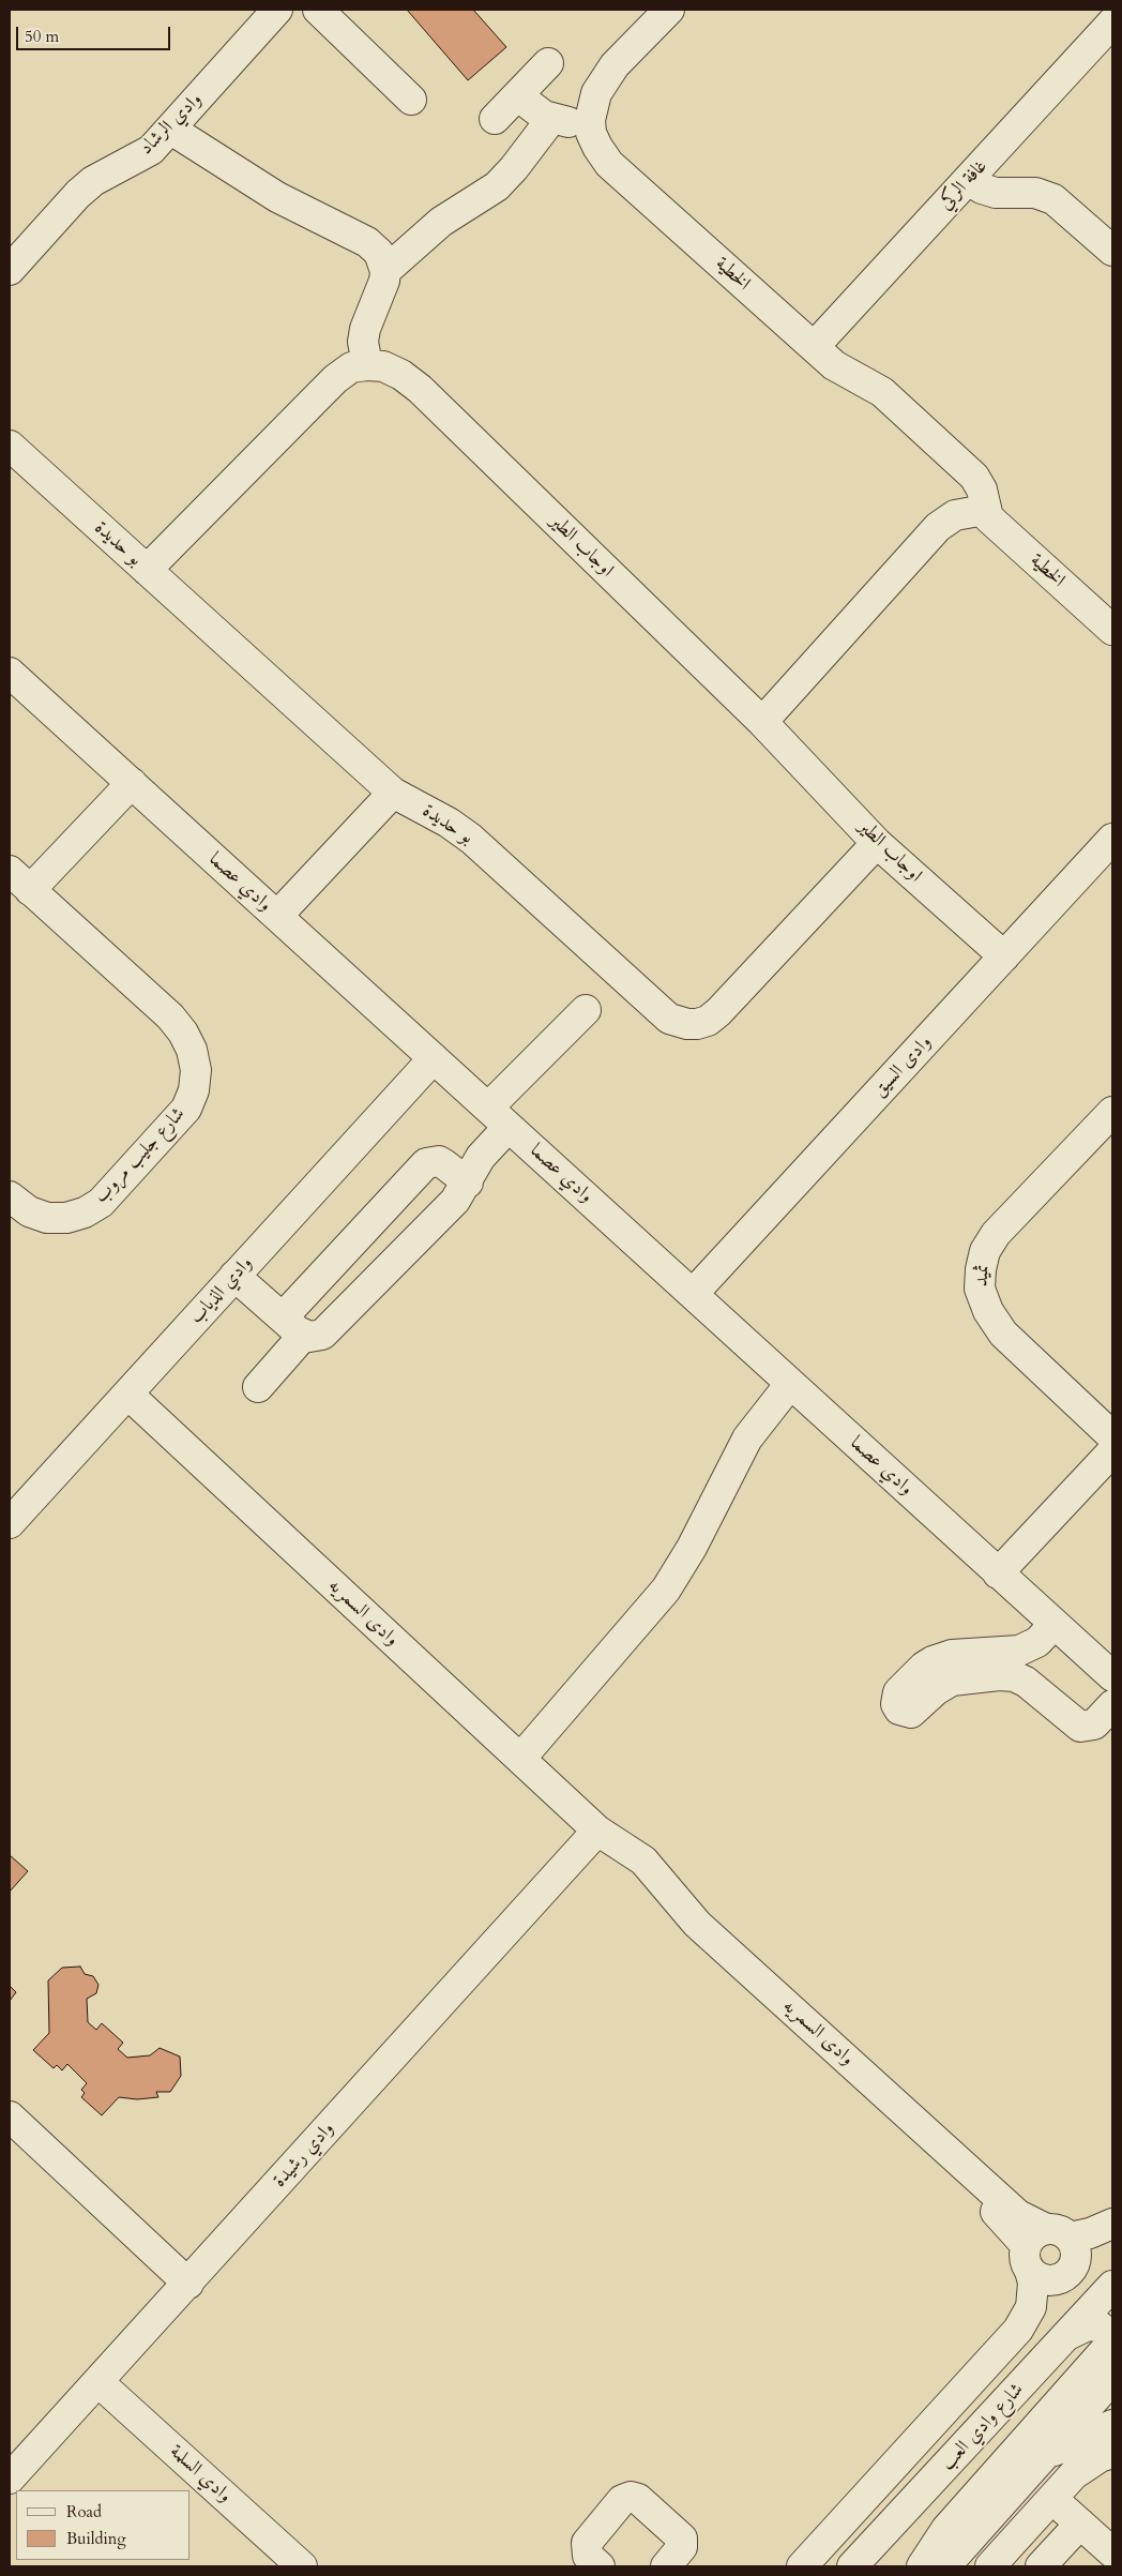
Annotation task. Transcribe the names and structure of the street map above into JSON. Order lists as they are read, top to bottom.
{
  "streets": {
    "street": [
      "وادي الرشاد",
      "غافة الركي",
      "الخطية",
      "بو حديدة",
      "اوجاب الطير",
      "وادي عصما",
      "وادى السيق",
      "شارع جليب مروب",
      "ثميد",
      "وادي الذياب",
      "وادى السمريه",
      "وادي رشيدة",
      "شارع وادي العب",
      "وادي السلمة"
    ]
  },
  "crossings": [
    ["غافة الركي", "الخطية"],
    ["بو حديدة", "اوجاب الطير"],
    ["اوجاب الطير", "وادى السيق"],
    ["وادي عصما", "وادى السيق"],
    ["وادي عصما", "شارع جليب مروب"],
    ["وادي عصما", "وادي الذياب"],
    ["وادي الذياب", "وادى السمريه"],
    ["وادى السمريه", "وادي رشيدة"],
    ["وادي رشيدة", "وادي السلمة"]
  ],
  "legend": ["Road", "Building"],
  "scale_bar": "50 m"
}
